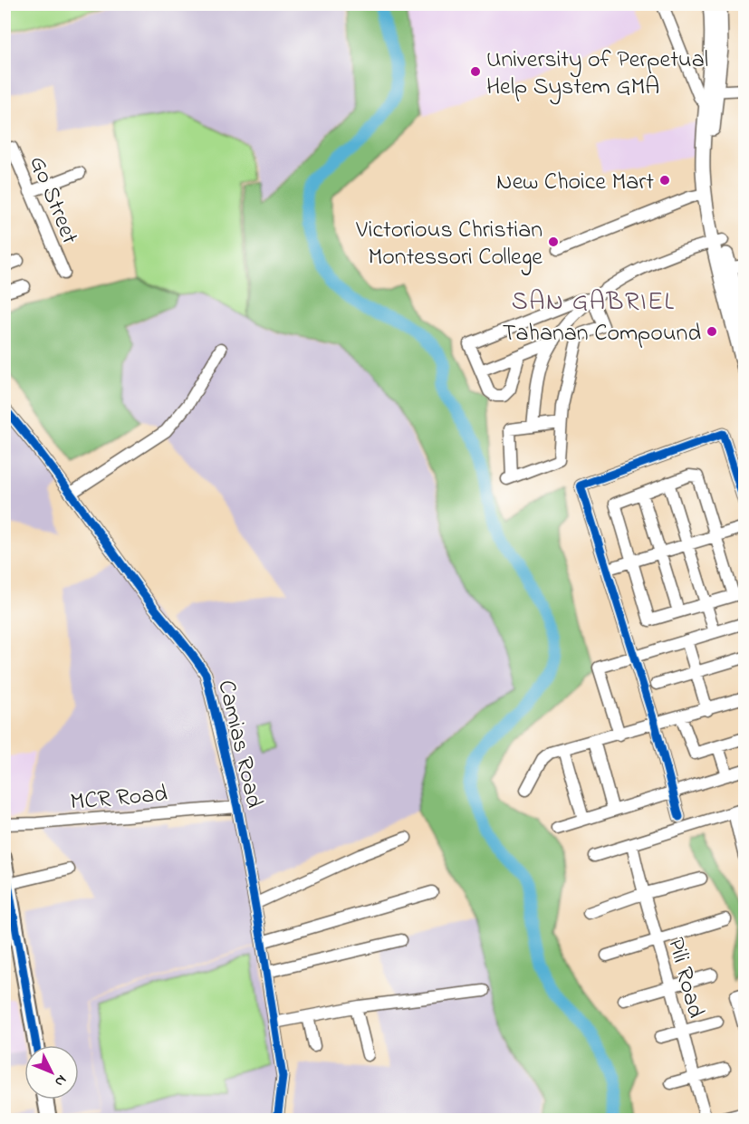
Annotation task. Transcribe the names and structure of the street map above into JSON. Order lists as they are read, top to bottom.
{
  "streets": {
    "street": [
      "Go Street",
      "Camias Road",
      "MCR Road",
      "Pili Road"
    ]
  },
  "crossings": [
    ["Camias Road", "MCR Road"]
  ],
  "districts": ["SAN GABRIEL"],
  "places": [
    "University of Perpetual Help System GMA",
    "New Choice Mart",
    "Victorious Christian Montessori College",
    "Tahanan Compound"
  ],
  "north": "bottom right"
}
